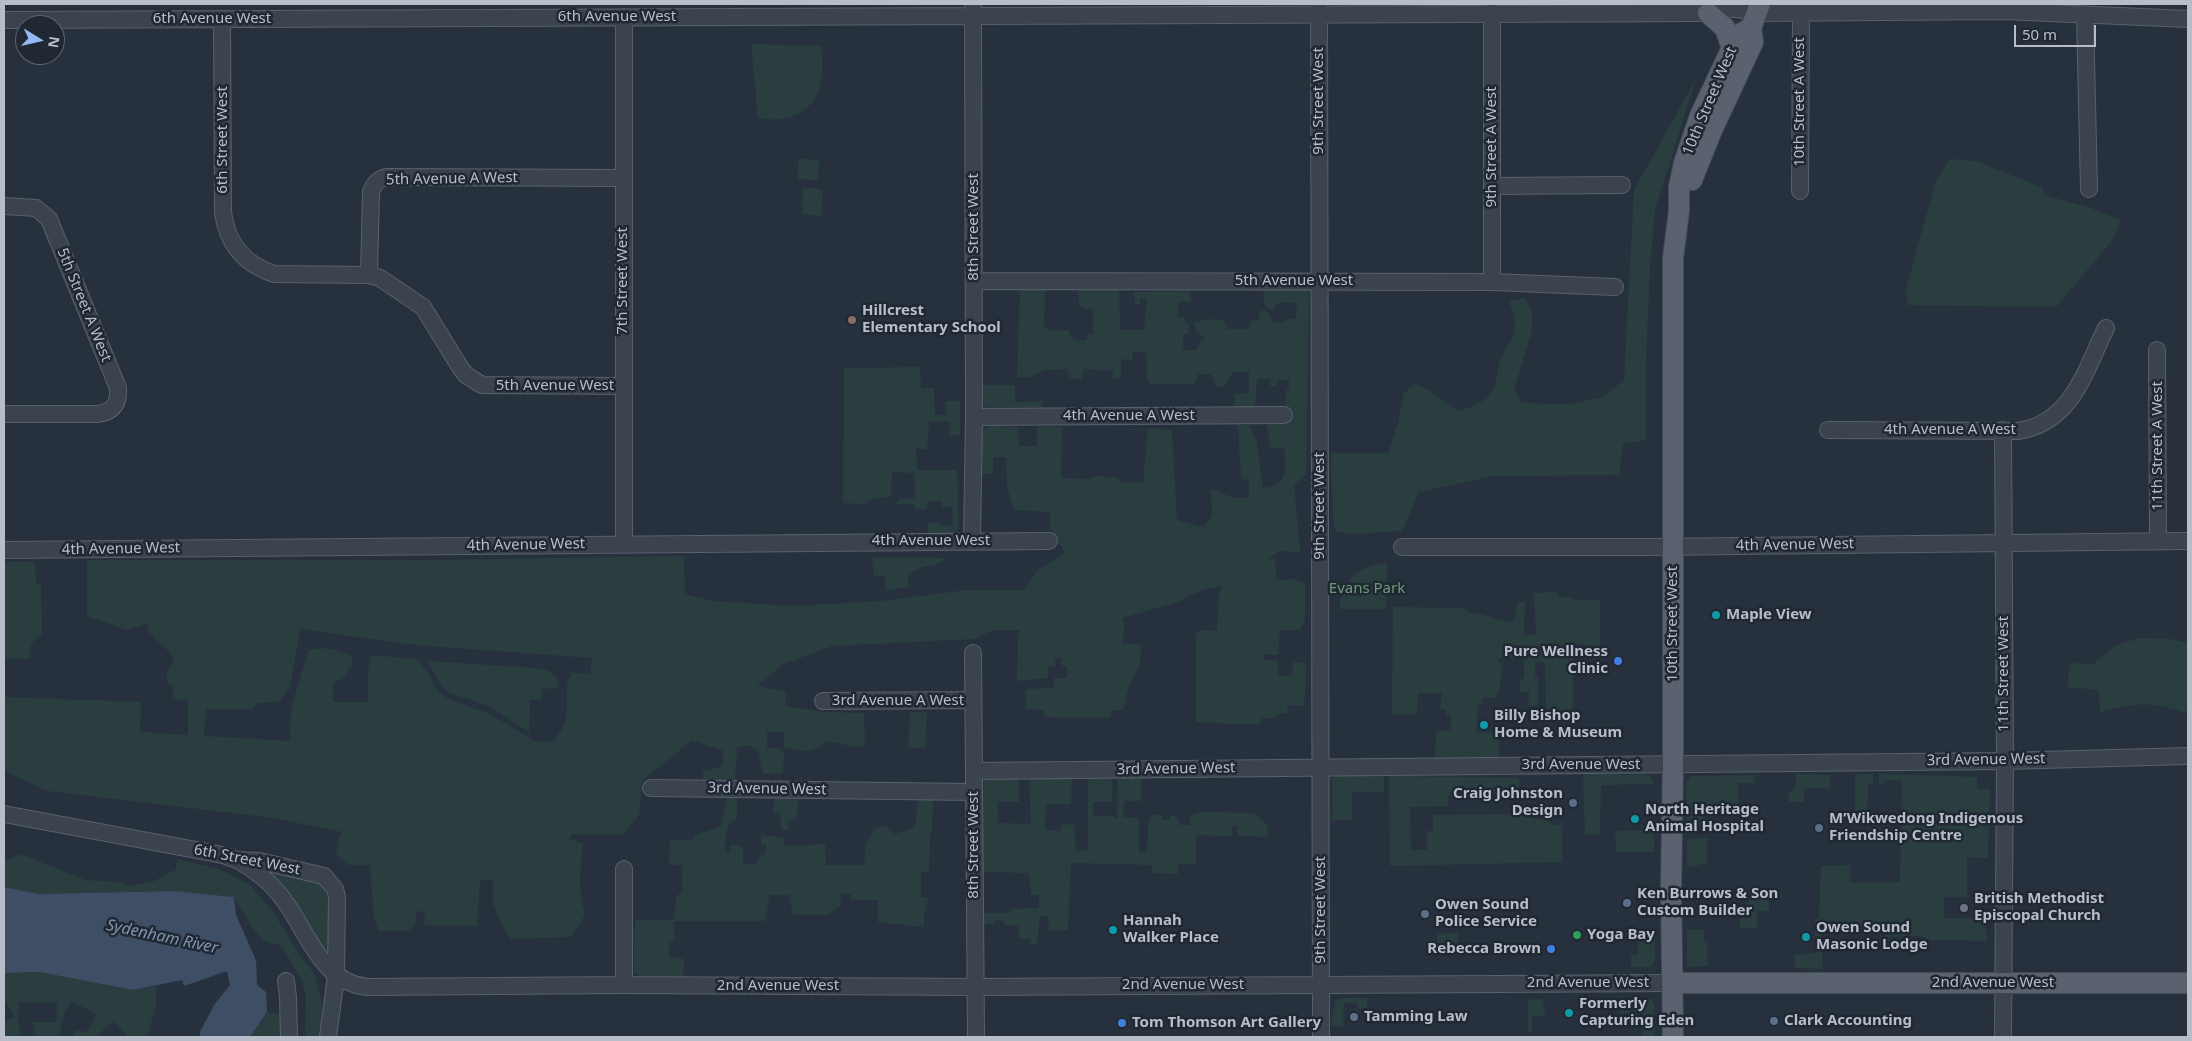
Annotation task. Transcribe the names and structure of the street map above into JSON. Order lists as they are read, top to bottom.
{
  "streets": {
    "main road": ["10th Street West", "2nd Avenue West"],
    "street": [
      "6th Avenue West",
      "9th Street West",
      "10th Street A West",
      "6th Street West",
      "9th Street A West",
      "5th Avenue A West",
      "8th Street West",
      "7th Street West",
      "5th Avenue West",
      "5th Street A West",
      "4th Avenue A West",
      "11th Street A West",
      "4th Avenue West",
      "11th Street West",
      "3rd Avenue A West",
      "3rd Avenue West"
    ]
  },
  "crossings": [
    ["6th Avenue West", "9th Street West"],
    ["6th Avenue West", "10th Street West"],
    ["6th Avenue West", "10th Street A West"],
    ["6th Avenue West", "6th Street West"],
    ["6th Avenue West", "9th Street A West"],
    ["6th Avenue West", "8th Street West"],
    ["6th Avenue West", "7th Street West"],
    ["9th Street West", "5th Avenue West"],
    ["9th Street West", "3rd Avenue West"],
    ["9th Street West", "2nd Avenue West"],
    ["10th Street West", "4th Avenue West"],
    ["10th Street West", "3rd Avenue West"],
    ["10th Street West", "2nd Avenue West"],
    ["6th Street West", "5th Avenue West"],
    ["6th Street West", "2nd Avenue West"],
    ["9th Street A West", "5th Avenue West"],
    ["5th Avenue A West", "7th Street West"],
    ["5th Avenue A West", "5th Avenue West"],
    ["8th Street West", "5th Avenue West"],
    ["8th Street West", "4th Avenue A West"],
    ["8th Street West", "4th Avenue West"],
    ["8th Street West", "3rd Avenue A West"],
    ["8th Street West", "3rd Avenue West"],
    ["8th Street West", "2nd Avenue West"],
    ["7th Street West", "5th Avenue West"],
    ["7th Street West", "4th Avenue West"],
    ["4th Avenue A West", "11th Street West"],
    ["11th Street A West", "4th Avenue West"],
    ["4th Avenue West", "11th Street West"],
    ["11th Street West", "3rd Avenue West"],
    ["11th Street West", "2nd Avenue West"]
  ],
  "water": ["Sydenham River"],
  "parks": ["Evans Park"],
  "places": [
    "Hillcrest Elementary School",
    "Maple View",
    "Pure Wellness Clinic",
    "Billy Bishop Home & Museum",
    "Craig Johnston Design",
    "North Heritage Animal Hospital",
    "M’Wikwedong Indigenous Friendship Centre",
    "Ken Burrows & Son Custom Builder",
    "British Methodist Episcopal Church",
    "Owen Sound Police Service",
    "Hannah Walker Place",
    "Yoga Bay",
    "Owen Sound Masonic Lodge",
    "Rebecca Brown",
    "Formerly Capturing Eden",
    "Tamming Law",
    "Clark Accounting",
    "Tom Thomson Art Gallery"
  ],
  "scale_bar": "50 m",
  "north": "right"
}
